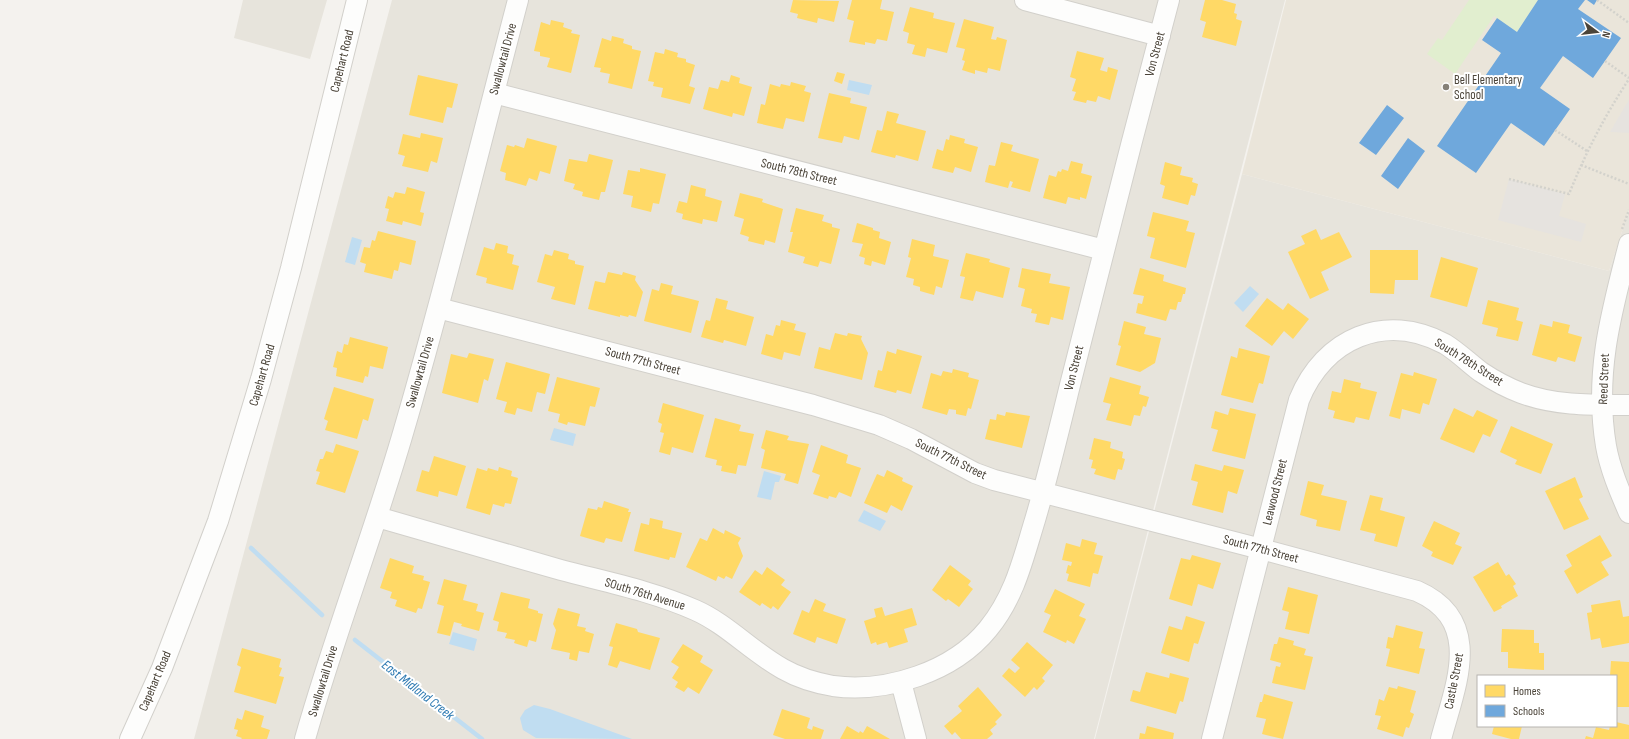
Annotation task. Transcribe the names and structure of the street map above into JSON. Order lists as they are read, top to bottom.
{
  "streets": {
    "street": [
      "Von Street",
      "Swallowtail Drive",
      "Capehart Road",
      "South 78th Street",
      "South 77th Street",
      "Reed Street",
      "Leawood Street",
      "SOuth 76th Avenue",
      "Castle Street"
    ]
  },
  "crossings": [
    ["Von Street", "South 78th Street"],
    ["Von Street", "South 77th Street"],
    ["Von Street", "SOuth 76th Avenue"],
    ["Swallowtail Drive", "South 78th Street"],
    ["Swallowtail Drive", "South 77th Street"],
    ["Swallowtail Drive", "SOuth 76th Avenue"],
    ["South 78th Street", "Reed Street"],
    ["South 78th Street", "Leawood Street"],
    ["South 77th Street", "Leawood Street"],
    ["South 77th Street", "Castle Street"]
  ],
  "water": ["East Midland Creek"],
  "places": ["Bell Elementary School"],
  "legend": ["Homes", "Schools"],
  "north": "right"
}
